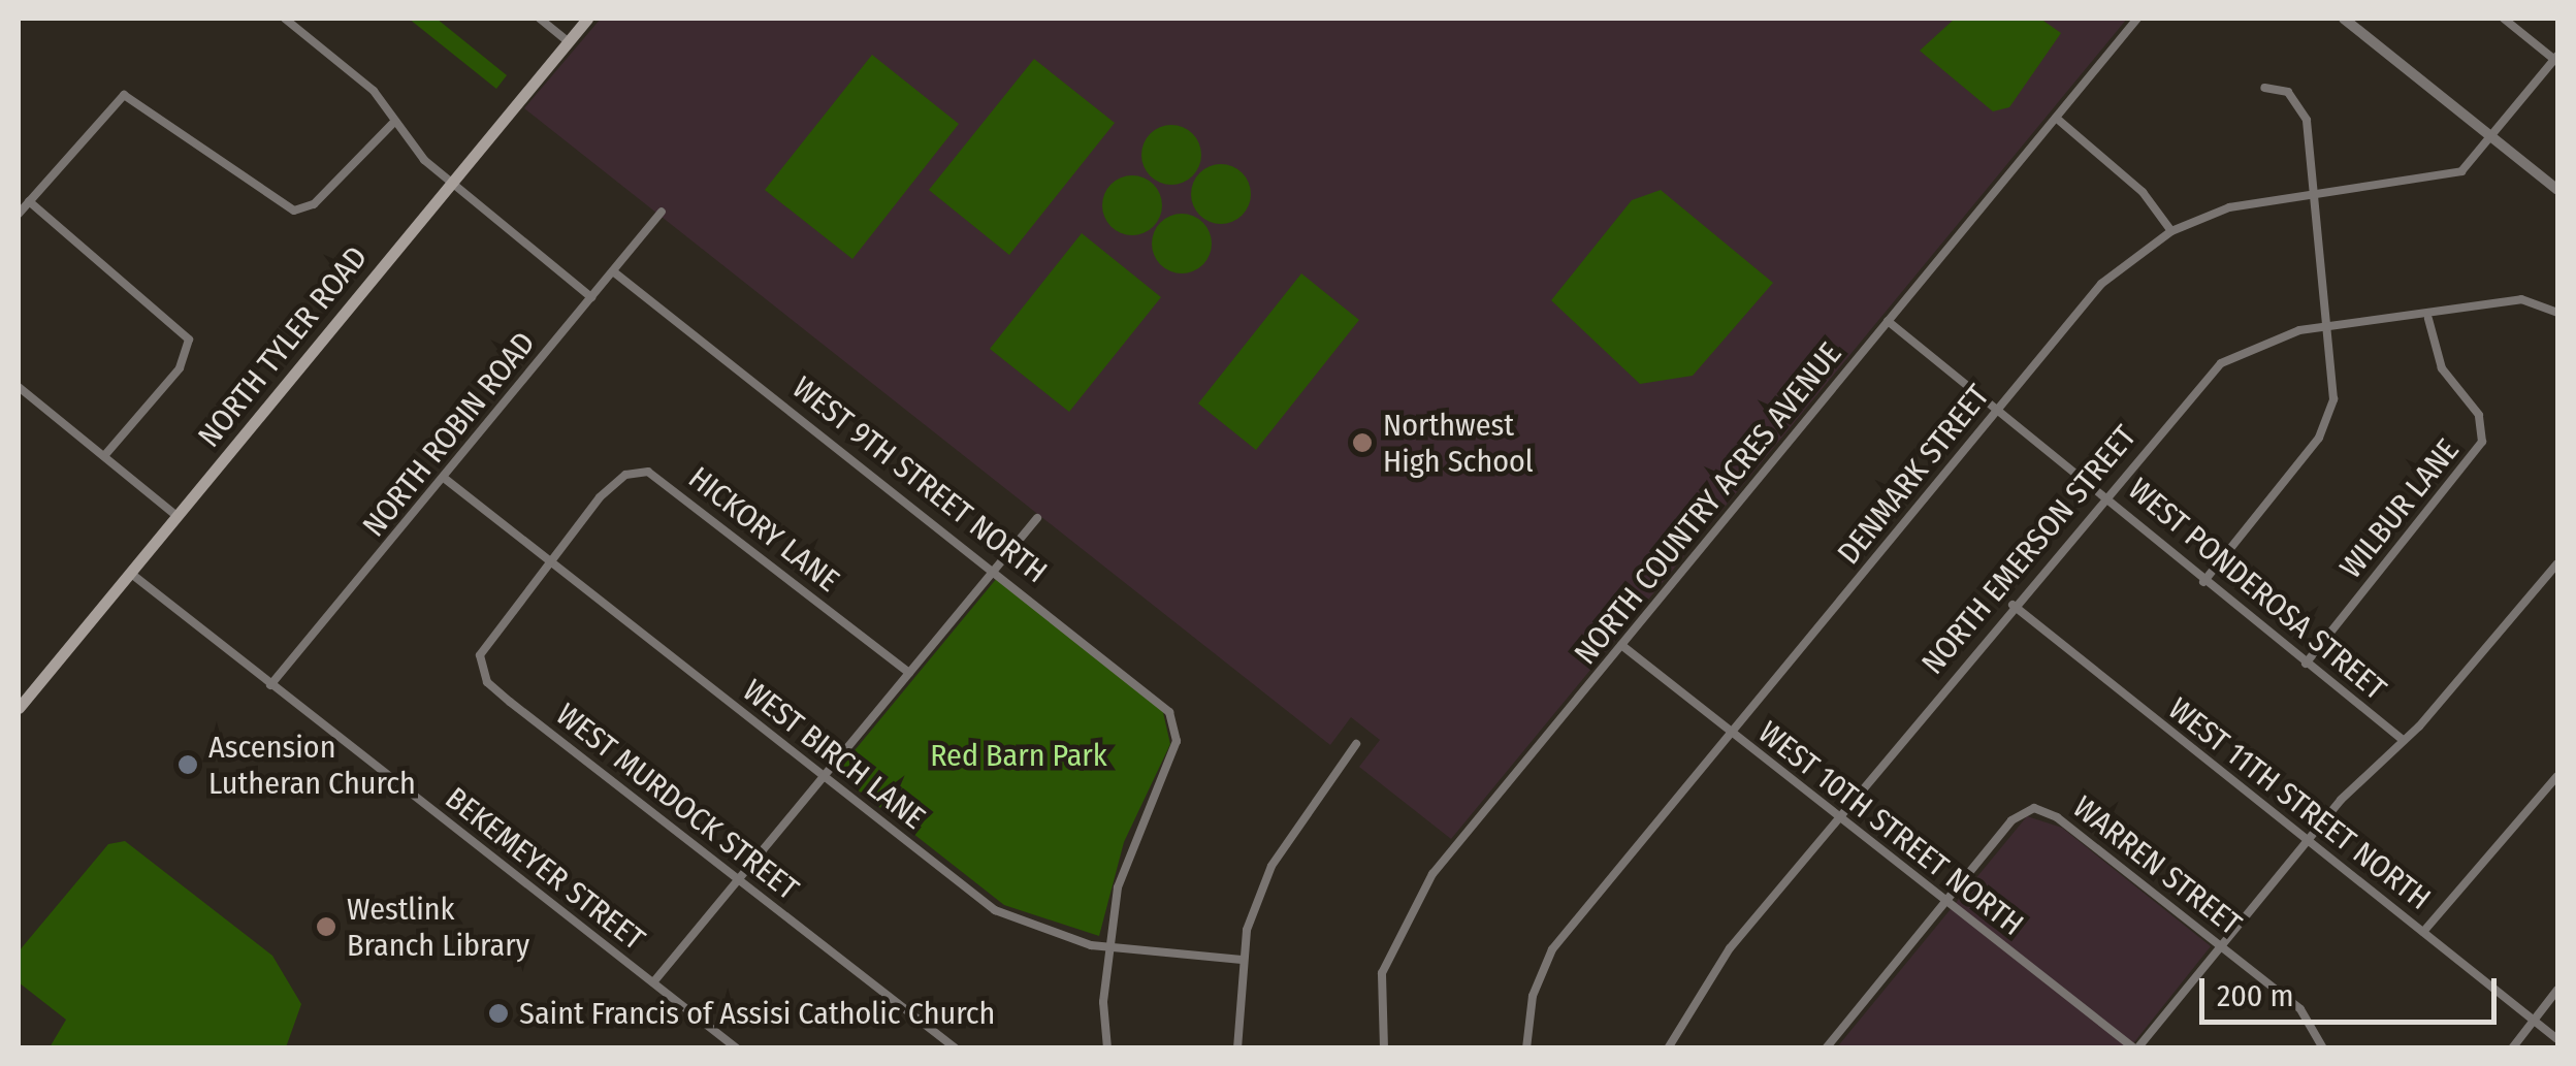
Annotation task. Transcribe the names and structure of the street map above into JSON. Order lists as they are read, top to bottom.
{
  "streets": {
    "main road": ["NORTH TYLER ROAD"],
    "street": [
      "NORTH ROBIN ROAD",
      "DENMARK STREET",
      "WEST 9TH STREET NORTH",
      "NORTH COUNTRY ACRES AVENUE",
      "WILBUR LANE",
      "HICKORY LANE",
      "NORTH EMERSON STREET",
      "WEST PONDEROSA STREET",
      "WEST BIRCH LANE",
      "WEST MURDOCK STREET",
      "WEST 11TH STREET NORTH",
      "WEST 10TH STREET NORTH",
      "WARREN STREET",
      "BEKEMEYER STREET"
    ]
  },
  "crossings": [
    ["NORTH TYLER ROAD", "BEKEMEYER STREET"],
    ["NORTH ROBIN ROAD", "WEST 9TH STREET NORTH"],
    ["NORTH ROBIN ROAD", "WEST BIRCH LANE"],
    ["NORTH ROBIN ROAD", "BEKEMEYER STREET"],
    ["DENMARK STREET", "WEST PONDEROSA STREET"],
    ["DENMARK STREET", "WEST 10TH STREET NORTH"],
    ["WEST 9TH STREET NORTH", "WEST BIRCH LANE"],
    ["NORTH COUNTRY ACRES AVENUE", "WEST PONDEROSA STREET"],
    ["NORTH COUNTRY ACRES AVENUE", "WEST 10TH STREET NORTH"],
    ["WILBUR LANE", "NORTH EMERSON STREET"],
    ["WILBUR LANE", "WEST PONDEROSA STREET"],
    ["HICKORY LANE", "WEST BIRCH LANE"],
    ["HICKORY LANE", "WEST MURDOCK STREET"],
    ["NORTH EMERSON STREET", "WEST PONDEROSA STREET"],
    ["NORTH EMERSON STREET", "WEST 11TH STREET NORTH"],
    ["NORTH EMERSON STREET", "WEST 10TH STREET NORTH"],
    ["WEST BIRCH LANE", "WEST MURDOCK STREET"],
    ["WEST 10TH STREET NORTH", "WARREN STREET"]
  ],
  "parks": ["Red Barn Park"],
  "places": [
    "Northwest High School",
    "Ascension Lutheran Church",
    "Westlink Branch Library",
    "Saint Francis of Assisi Catholic Church"
  ],
  "scale_bar": "200 m"
}
